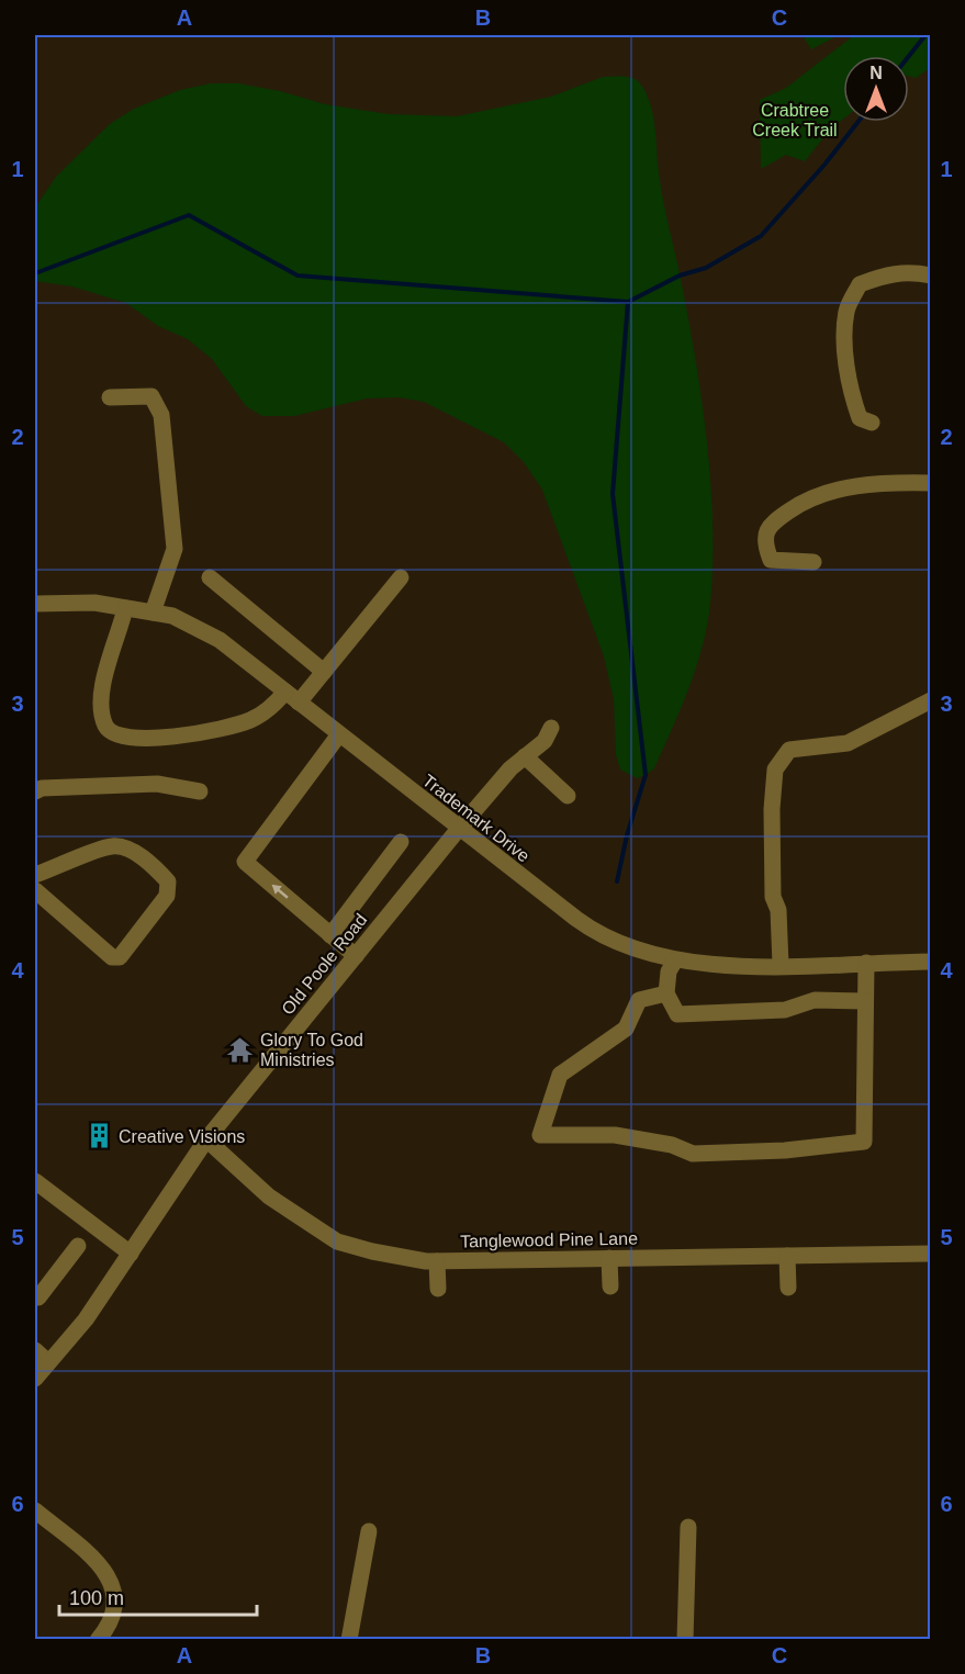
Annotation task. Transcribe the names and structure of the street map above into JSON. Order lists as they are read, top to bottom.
{
  "streets": {
    "street": ["Trademark Drive", "Old Poole Road", "Tanglewood Pine Lane"]
  },
  "crossings": [
    ["Trademark Drive", "Old Poole Road"],
    ["Old Poole Road", "Tanglewood Pine Lane"]
  ],
  "parks": ["Crabtree Creek Trail"],
  "places": {
    "temple": ["Glory To God Ministries"],
    "building": ["Creative Visions"]
  },
  "scale_bar": "100 m",
  "north": "top",
  "grid": {
    "columns": ["A", "B", "C"],
    "rows": [
      "1",
      "2",
      "3",
      "4",
      "5",
      "6"
    ]
  }
}
